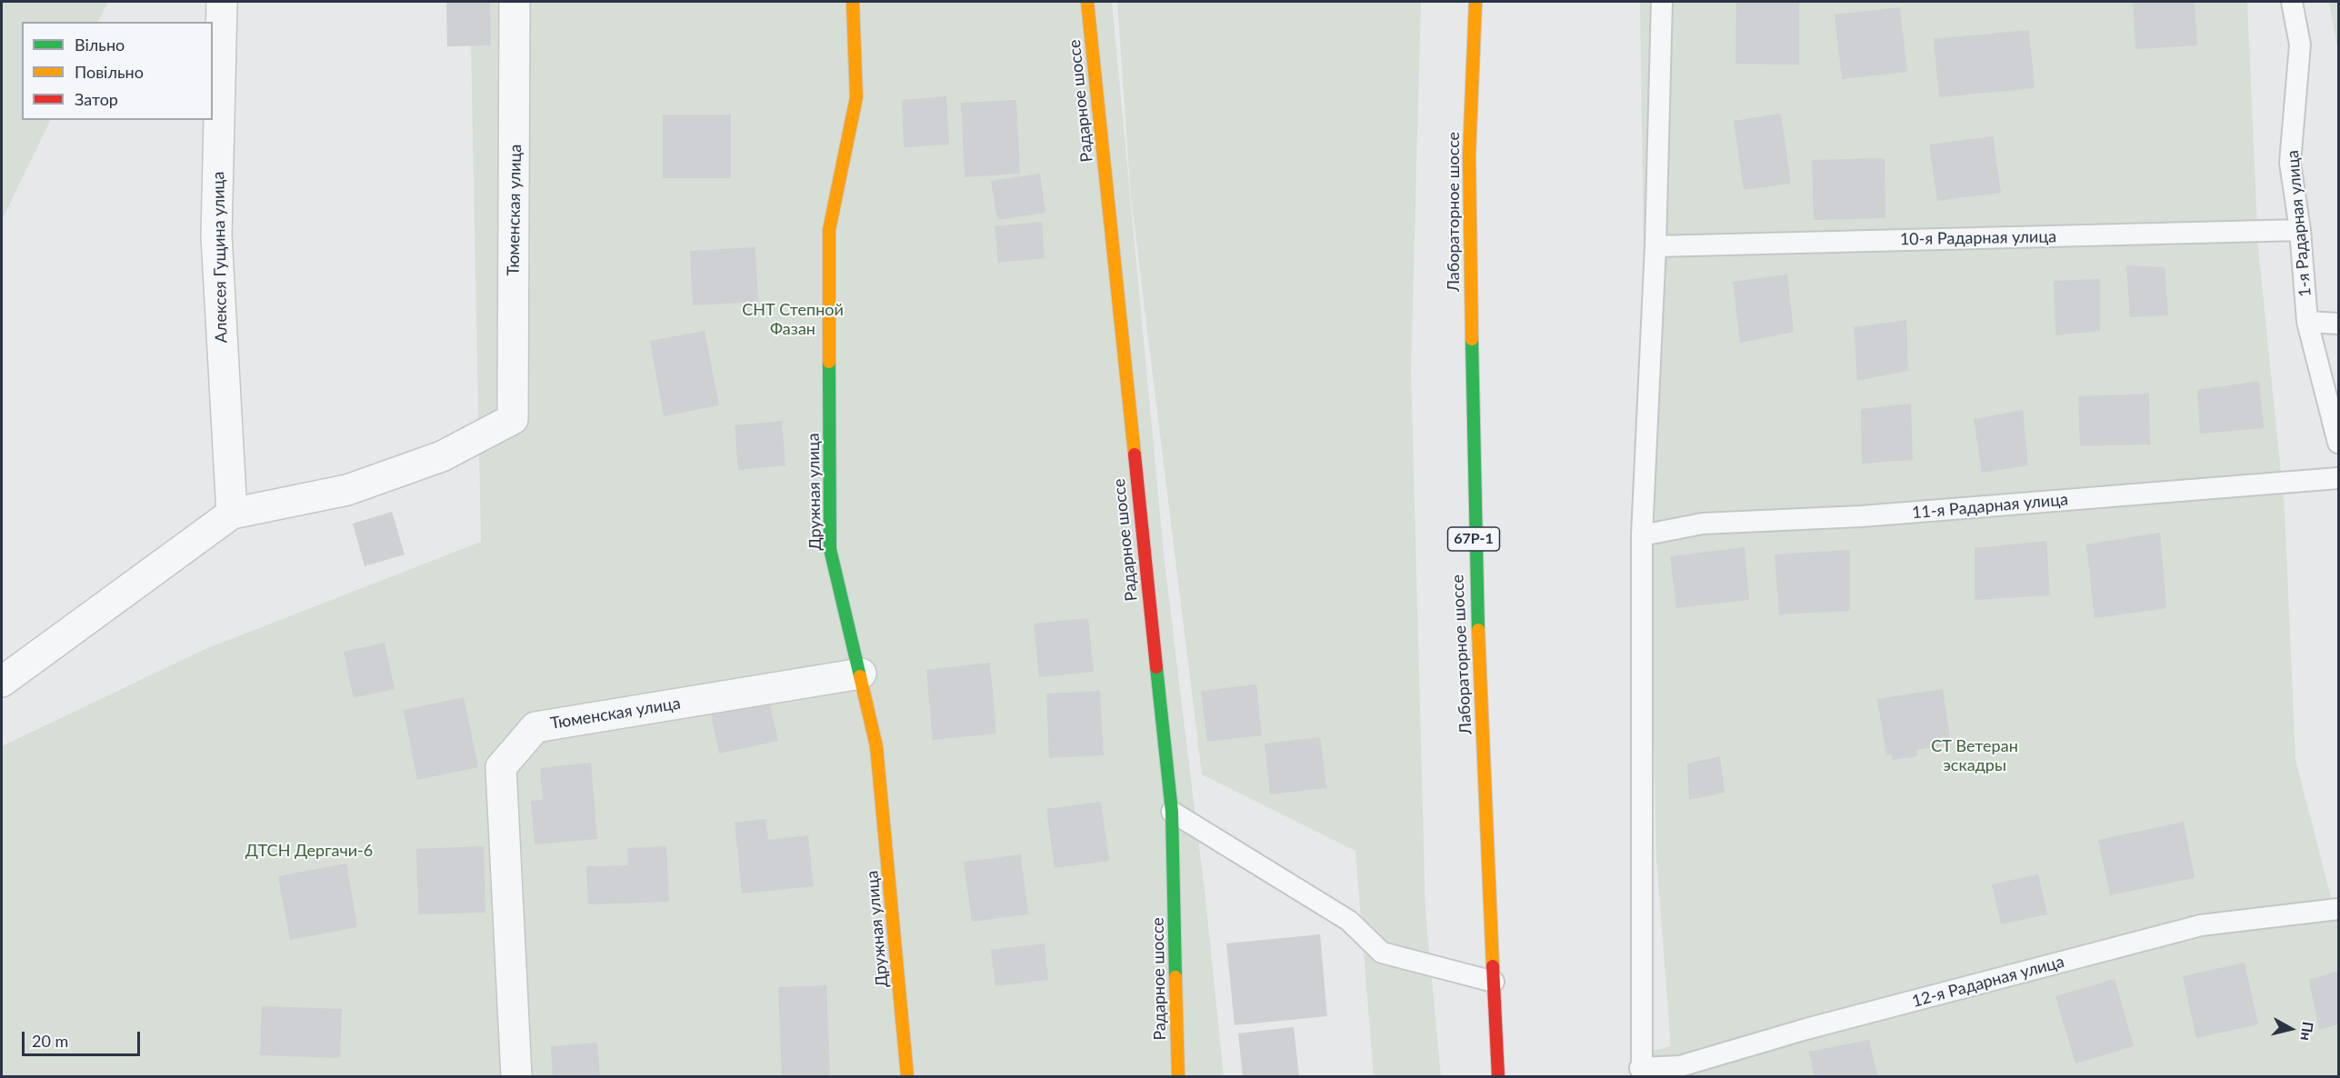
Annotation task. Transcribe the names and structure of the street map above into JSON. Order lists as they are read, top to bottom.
{
  "streets": {
    "street": [
      "Радарное шоссе",
      "Тюменская улица",
      "Лабораторное шоссе",
      "Алексея Гущина улица",
      "Дружная улица",
      "67Р-1"
    ],
    "lane": [
      "1-я Радарная улица",
      "10-я Радарная улица",
      "11-я Радарная улица",
      "12-я Радарная улица"
    ]
  },
  "crossings": [
    ["Тюменская улица", "Алексея Гущина улица"],
    ["Тюменская улица", "Дружная улица"],
    ["1-я Радарная улица", "10-я Радарная улица"]
  ],
  "parks": ["СНТ Степной Фазан", "СТ Ветеран эскадры", "ДТСН Дергачи-6"],
  "legend": ["Вільно", "Повільно", "Затор"],
  "scale_bar": "20 m",
  "north": "right"
}
